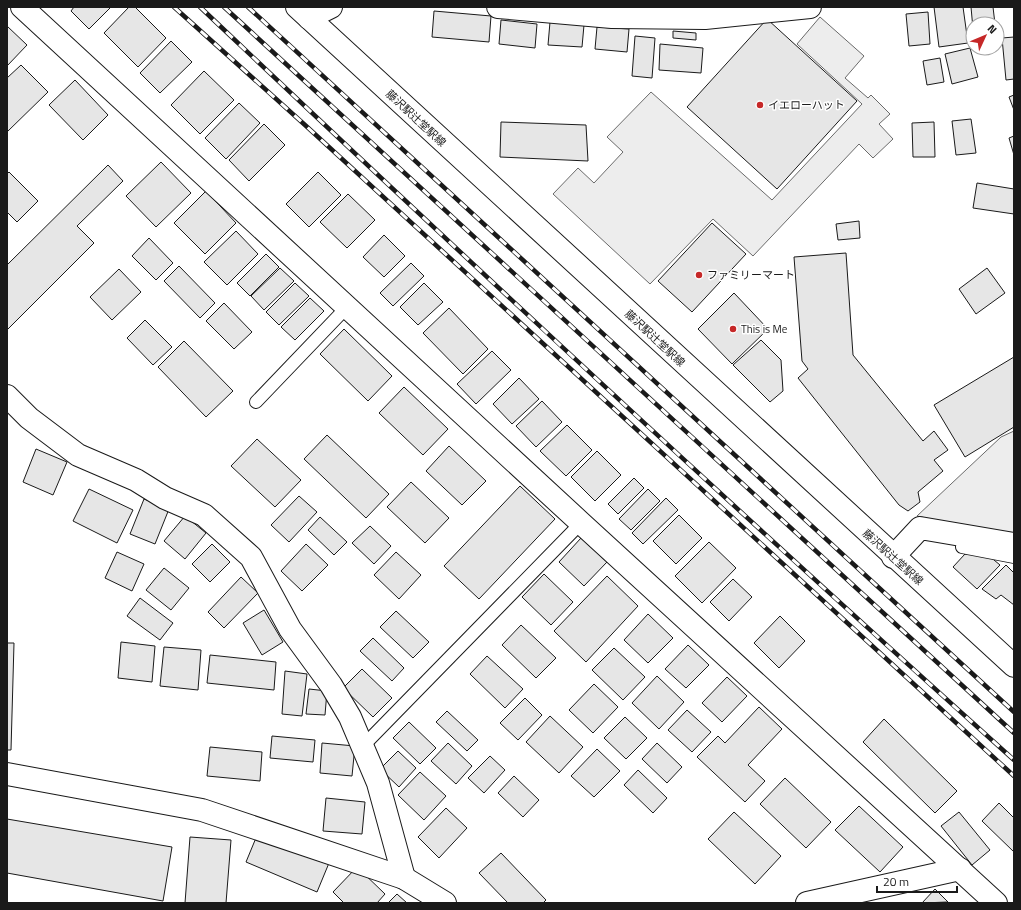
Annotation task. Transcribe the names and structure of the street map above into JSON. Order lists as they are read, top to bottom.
{
  "streets": {
    "street": ["藤沢駅辻堂駅線"]
  },
  "places": ["イエローハット", "ファミリーマート", "This is Me"],
  "scale_bar": "20 m",
  "north": "top right"
}
